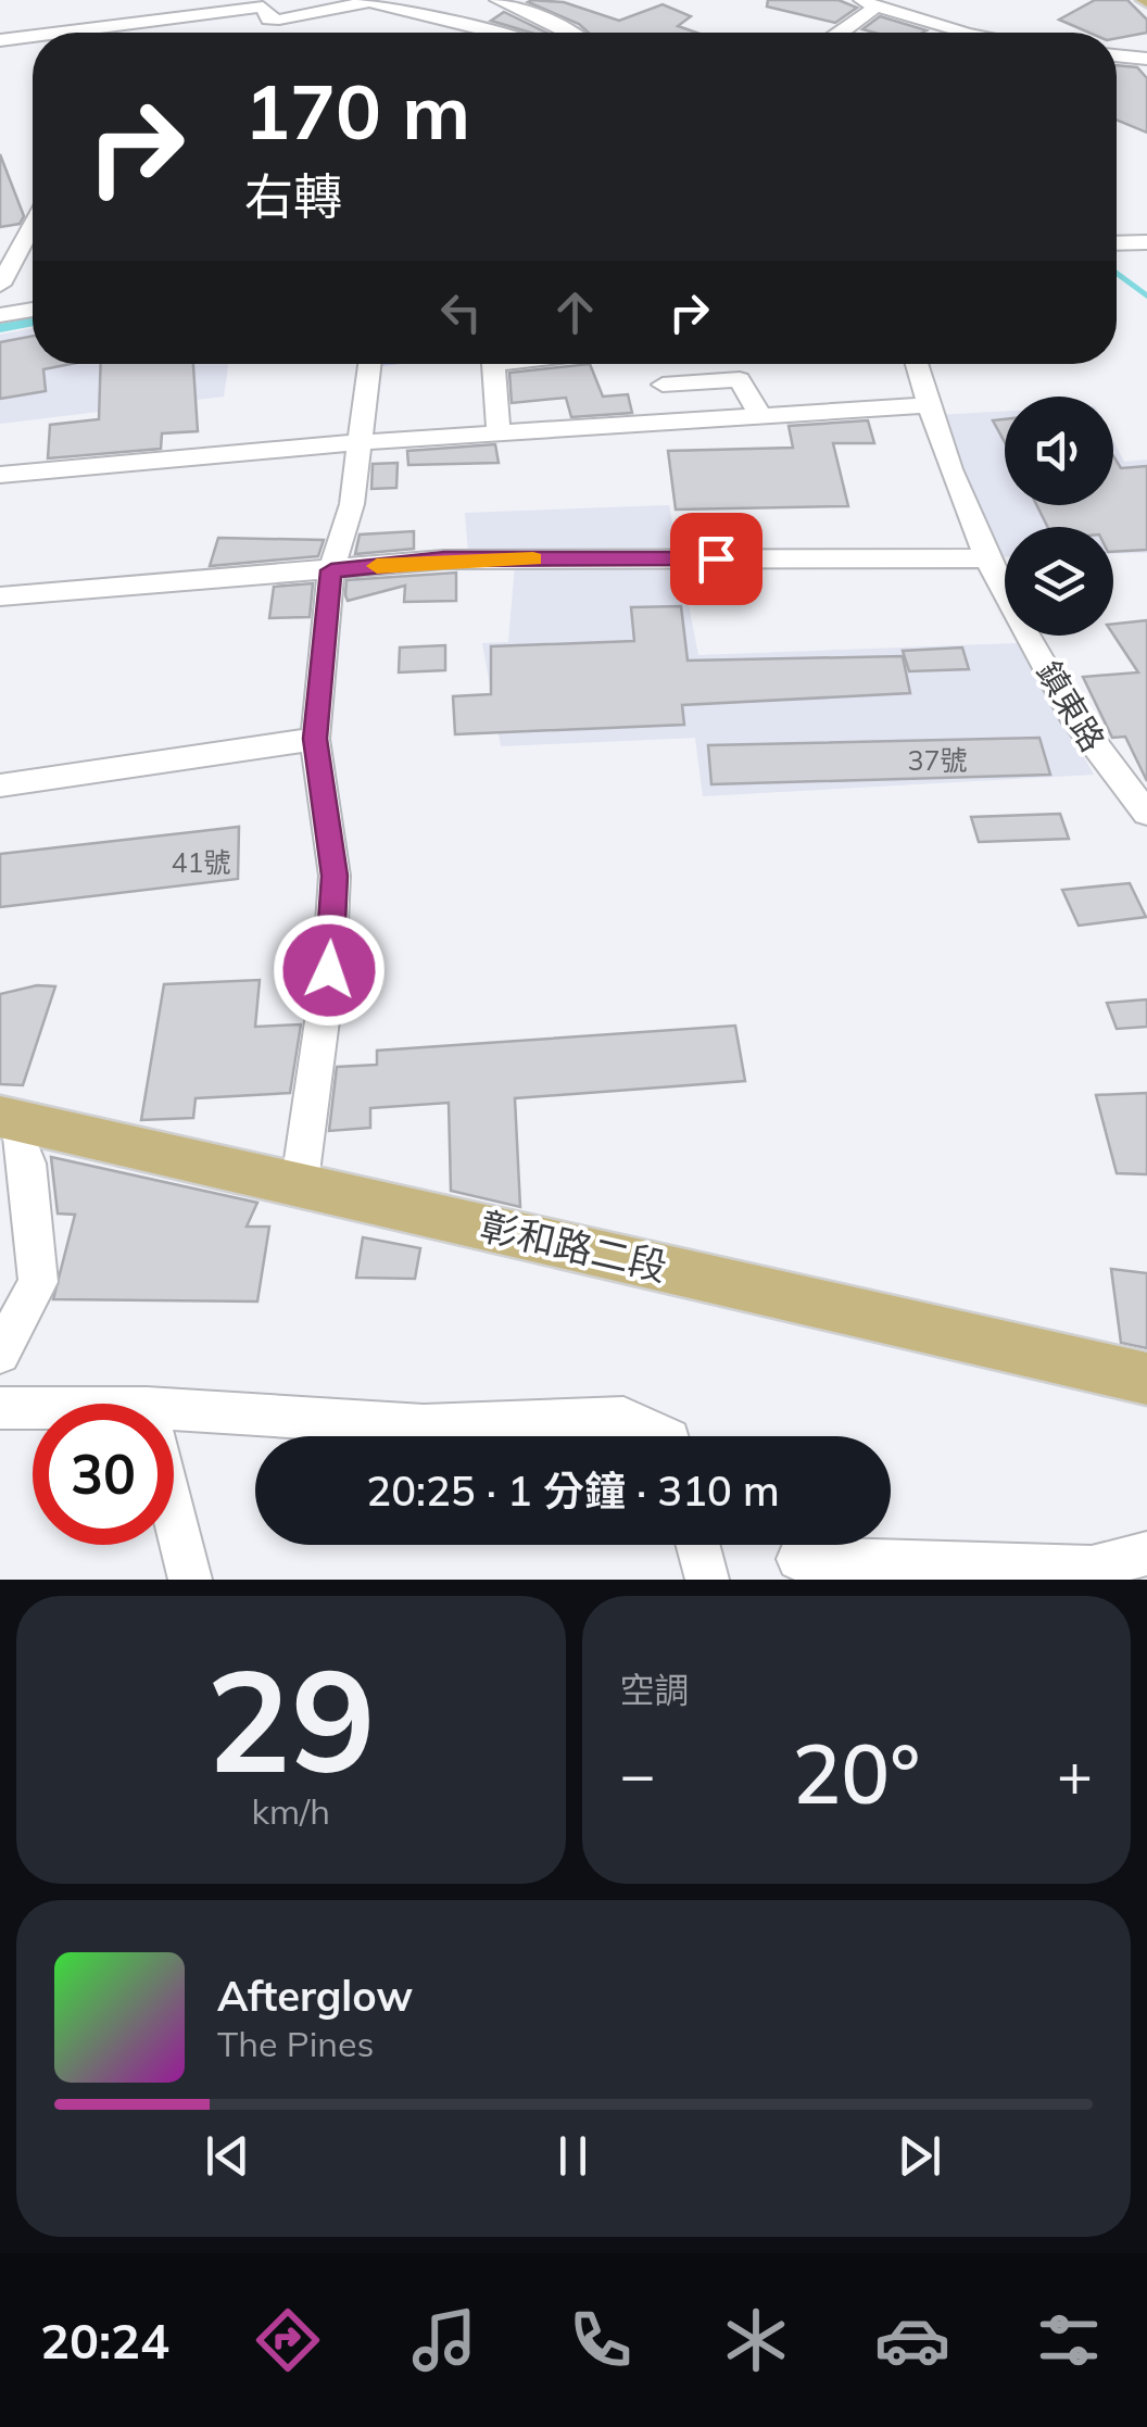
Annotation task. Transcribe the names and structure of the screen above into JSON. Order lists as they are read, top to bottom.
{
  "streets": {
    "main road": ["彰和路二段"],
    "street": ["鎮東路"]
  },
  "house_numbers": ["37號", "41號"],
  "page": {
    "turn": ["170 m", "右轉"],
    "limit": "30",
    "trip": "20:25 · 1 分鐘 · 310 m",
    "tile": [
      ["29", "km/h"],
      "空調"
    ],
    "heat": ["−", "20°", "+"],
    "song": ["Afterglow", "The Pines"],
    "tabs": "20:24"
  }
}
